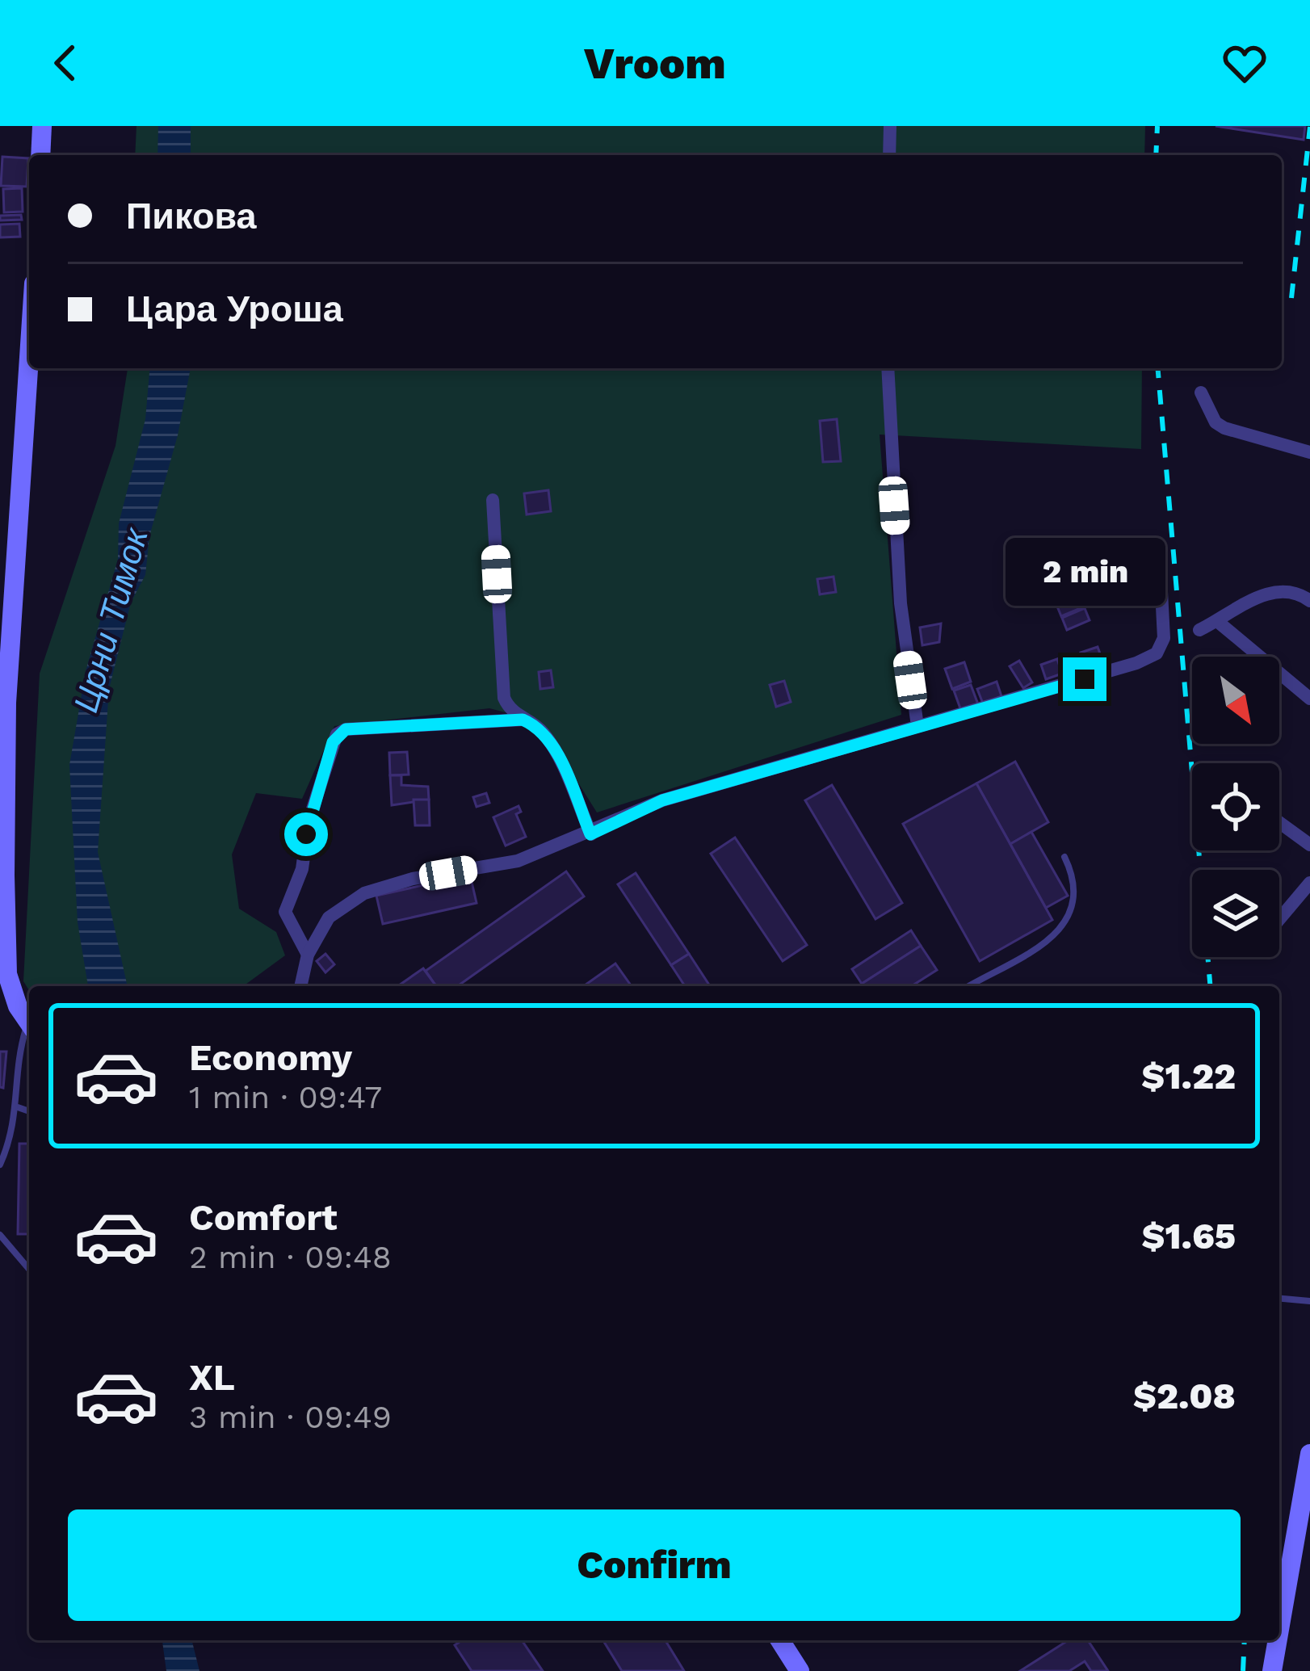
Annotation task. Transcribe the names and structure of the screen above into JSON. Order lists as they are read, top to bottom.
{
  "water": ["Црни Тимок"],
  "north": "bottom right",
  "page": {
    "header": "Vroom",
    "banner": ["Пикова", "Цара Уроша"],
    "bubble": "2 min",
    "list": [
      {
        "name": "Economy",
        "note": "1 min · 09:47",
        "value": "$1.22"
      },
      {
        "name": "Comfort",
        "note": "2 min · 09:48",
        "value": "$1.65"
      },
      {
        "name": "XL",
        "note": "3 min · 09:49",
        "value": "$2.08"
      }
    ],
    "buttons": "Confirm"
  }
}
